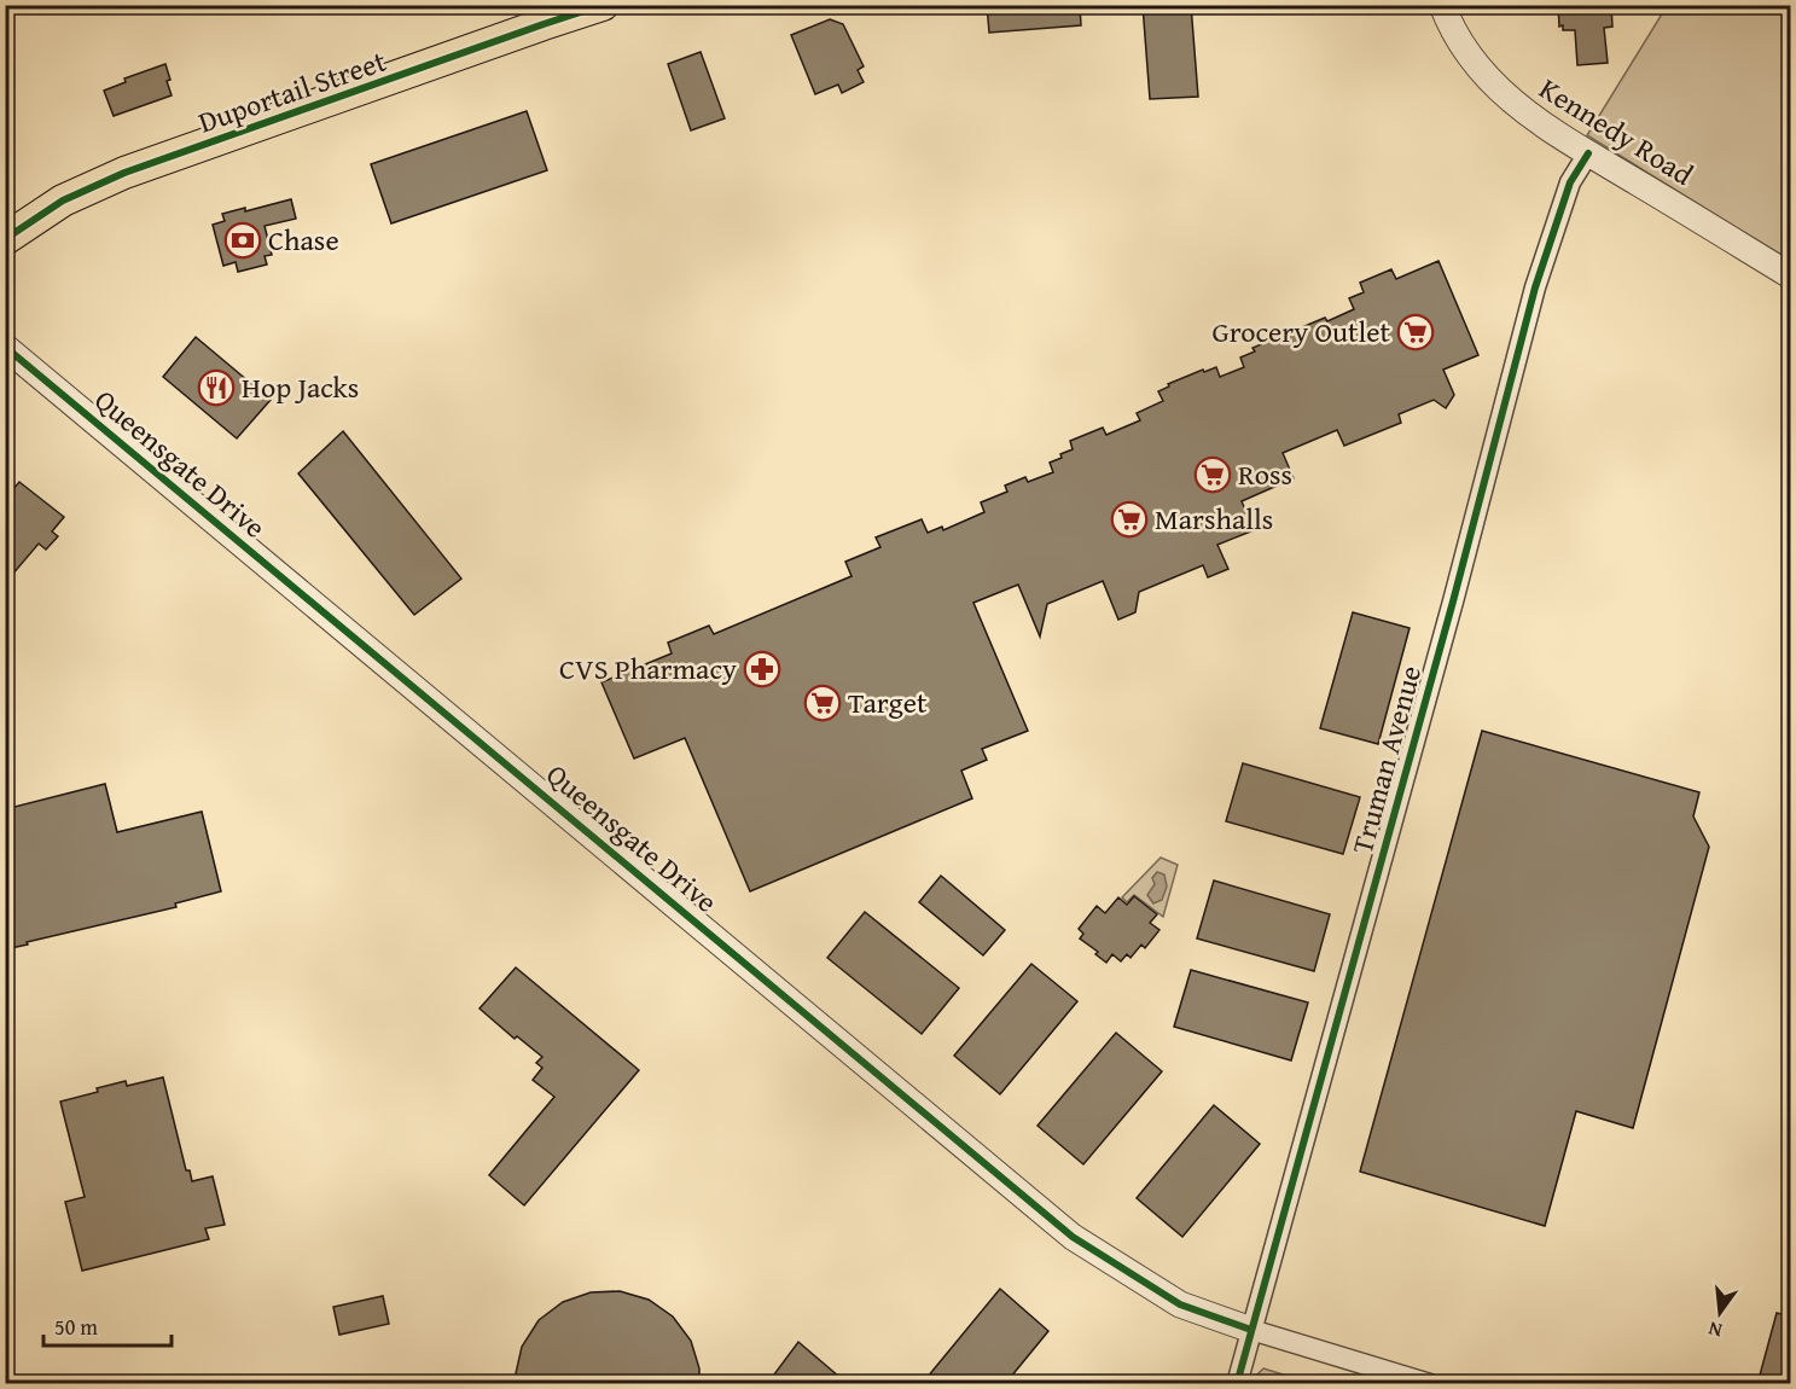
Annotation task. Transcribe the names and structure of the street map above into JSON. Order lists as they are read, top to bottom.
{
  "streets": {
    "main road": ["Duportail Street"],
    "street": ["Kennedy Road", "Queensgate Drive", "Truman Avenue"]
  },
  "crossings": [
    ["Kennedy Road", "Truman Avenue"],
    ["Queensgate Drive", "Truman Avenue"]
  ],
  "places": {
    "bank": ["Chase"],
    "supermarket": [
      "Grocery Outlet",
      "Ross",
      "Marshalls",
      "Target"
    ],
    "restaurant": ["Hop Jacks"],
    "pharmacy": ["CVS Pharmacy"]
  },
  "scale_bar": "50 m",
  "north": "bottom"
}
